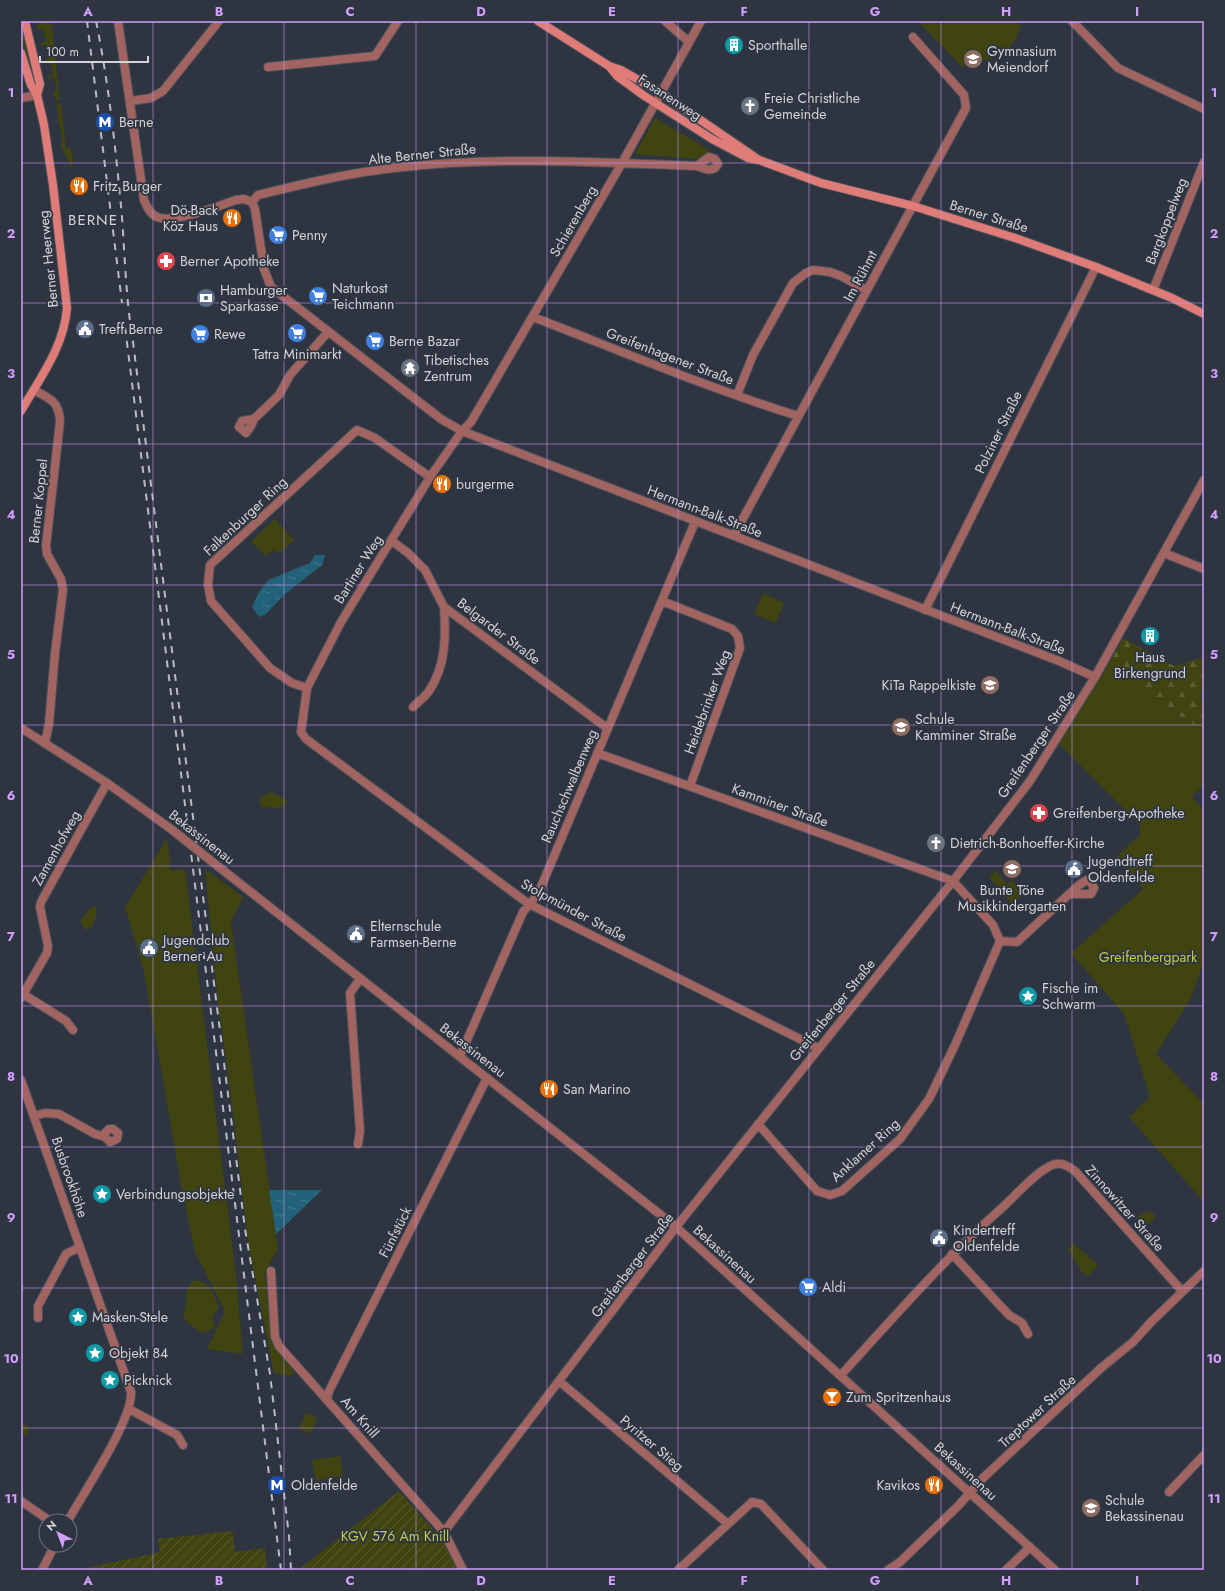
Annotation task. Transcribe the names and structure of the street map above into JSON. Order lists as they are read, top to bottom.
{
  "streets": {
    "main road": ["Fasanenweg", "Berner Straße", "Berner Heerweg"],
    "street": [
      "Alte Berner Straße",
      "Schierenberg",
      "Bargkoppelweg",
      "Im Rühmt",
      "Greifenhagener Straße",
      "Polziner Straße",
      "Berner Koppel",
      "Hermann-Balk-Straße",
      "Falkenburger Ring",
      "Bartiner Weg",
      "Belgarder Straße",
      "Heidebrinker Weg",
      "Greifenberger Straße",
      "Rauchschwalbenweg",
      "Kamminer Straße",
      "Bekassinenau",
      "Zamenhofweg",
      "Stolpmünder Straße",
      "Anklamer Ring",
      "Busbrookhöhe",
      "Zinnowitzer Straße",
      "Fünfstück",
      "Treptower Straße",
      "Am Knill",
      "Pyritzer Stieg"
    ]
  },
  "crossings": [
    ["Fasanenweg", "Berner Straße"],
    ["Fasanenweg", "Schierenberg"],
    ["Alte Berner Straße", "Schierenberg"],
    ["Alte Berner Straße", "Hermann-Balk-Straße"],
    ["Berner Straße", "Bargkoppelweg"],
    ["Berner Straße", "Im Rühmt"],
    ["Berner Straße", "Polziner Straße"],
    ["Schierenberg", "Greifenhagener Straße"],
    ["Schierenberg", "Hermann-Balk-Straße"],
    ["Schierenberg", "Bartiner Weg"],
    ["Berner Heerweg", "Berner Koppel"],
    ["Im Rühmt", "Greifenhagener Straße"],
    ["Im Rühmt", "Hermann-Balk-Straße"],
    ["Polziner Straße", "Hermann-Balk-Straße"],
    ["Berner Koppel", "Bekassinenau"],
    ["Hermann-Balk-Straße", "Bartiner Weg"],
    ["Hermann-Balk-Straße", "Greifenberger Straße"],
    ["Hermann-Balk-Straße", "Rauchschwalbenweg"],
    ["Falkenburger Ring", "Bartiner Weg"],
    ["Bartiner Weg", "Belgarder Straße"],
    ["Bartiner Weg", "Stolpmünder Straße"],
    ["Belgarder Straße", "Rauchschwalbenweg"],
    ["Heidebrinker Weg", "Rauchschwalbenweg"],
    ["Heidebrinker Weg", "Kamminer Straße"],
    ["Greifenberger Straße", "Kamminer Straße"],
    ["Greifenberger Straße", "Bekassinenau"],
    ["Greifenberger Straße", "Stolpmünder Straße"],
    ["Greifenberger Straße", "Anklamer Ring"],
    ["Greifenberger Straße", "Am Knill"],
    ["Greifenberger Straße", "Pyritzer Stieg"],
    ["Rauchschwalbenweg", "Kamminer Straße"],
    ["Rauchschwalbenweg", "Bekassinenau"],
    ["Rauchschwalbenweg", "Stolpmünder Straße"],
    ["Bekassinenau", "Zamenhofweg"],
    ["Bekassinenau", "Zinnowitzer Straße"],
    ["Bekassinenau", "Fünfstück"],
    ["Bekassinenau", "Treptower Straße"],
    ["Zinnowitzer Straße", "Treptower Straße"],
    ["Fünfstück", "Am Knill"]
  ],
  "districts": ["BERNE"],
  "parks": ["Greifenbergpark", "KGV 576 Am Knill"],
  "places": {
    "building": ["Sporthalle", "Haus Birkengrund"],
    "school or university": [
      "Gymnasium Meiendorf",
      "KiTa Rappelkiste",
      "Schule Kamminer Straße",
      "Bunte Töne Musikkindergarten",
      "Schule Bekassinenau"
    ],
    "church": ["Freie Christliche Gemeinde", "Dietrich-Bonhoeffer-Kirche"],
    "metro station": ["Berne", "Oldenfelde"],
    "restaurant": [
      "Fritz Burger",
      "Dö-Back Köz Haus",
      "burgerme",
      "San Marino",
      "Kavikos"
    ],
    "supermarket": [
      "Penny",
      "Naturkost Teichmann",
      "Tatra Minimarkt",
      "Rewe",
      "Berne Bazar",
      "Aldi"
    ],
    "pharmacy": ["Berner Apotheke", "Greifenberg-Apotheke"],
    "bank": ["Hamburger Sparkasse"],
    "public building": [
      "Treff Berne",
      "Jugendtreff Oldenfelde",
      "Elternschule Farmsen-Berne",
      "Jugendclub Berner Au",
      "Kindertreff Oldenfelde"
    ],
    "temple": ["Tibetisches Zentrum"],
    "place": [
      "Fische im Schwarm",
      "Verbindungsobjekte",
      "Masken-Stele",
      "Objekt 84",
      "Picknick"
    ],
    "bar": ["Zum Spritzenhaus"]
  },
  "scale_bar": "100 m",
  "north": "top left",
  "grid": {
    "columns": [
      "A",
      "B",
      "C",
      "D",
      "E",
      "F",
      "G",
      "H",
      "I"
    ],
    "rows": [
      "1",
      "2",
      "3",
      "4",
      "5",
      "6",
      "7",
      "8",
      "9",
      "10",
      "11"
    ]
  }
}
